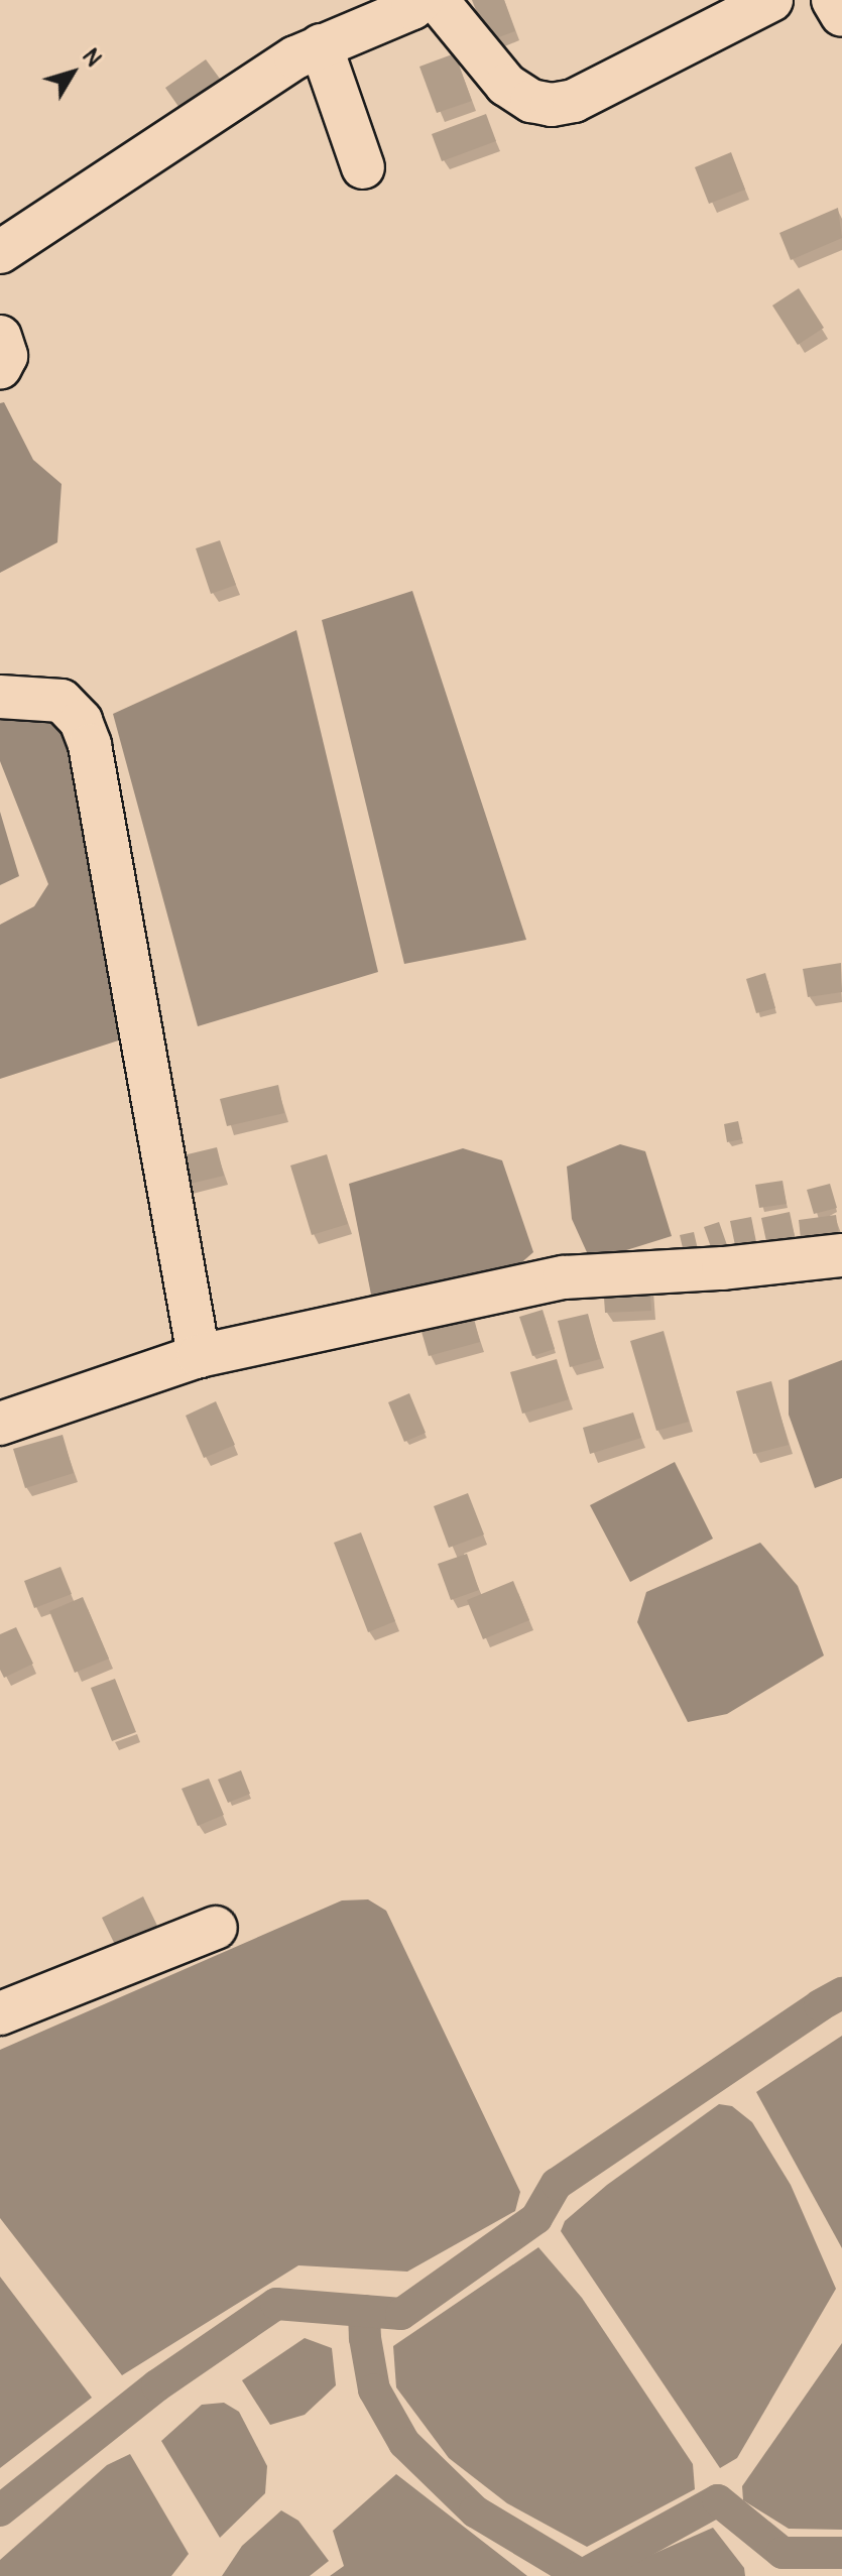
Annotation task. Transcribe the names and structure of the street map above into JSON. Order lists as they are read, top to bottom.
{
  "north": "top right"
}
